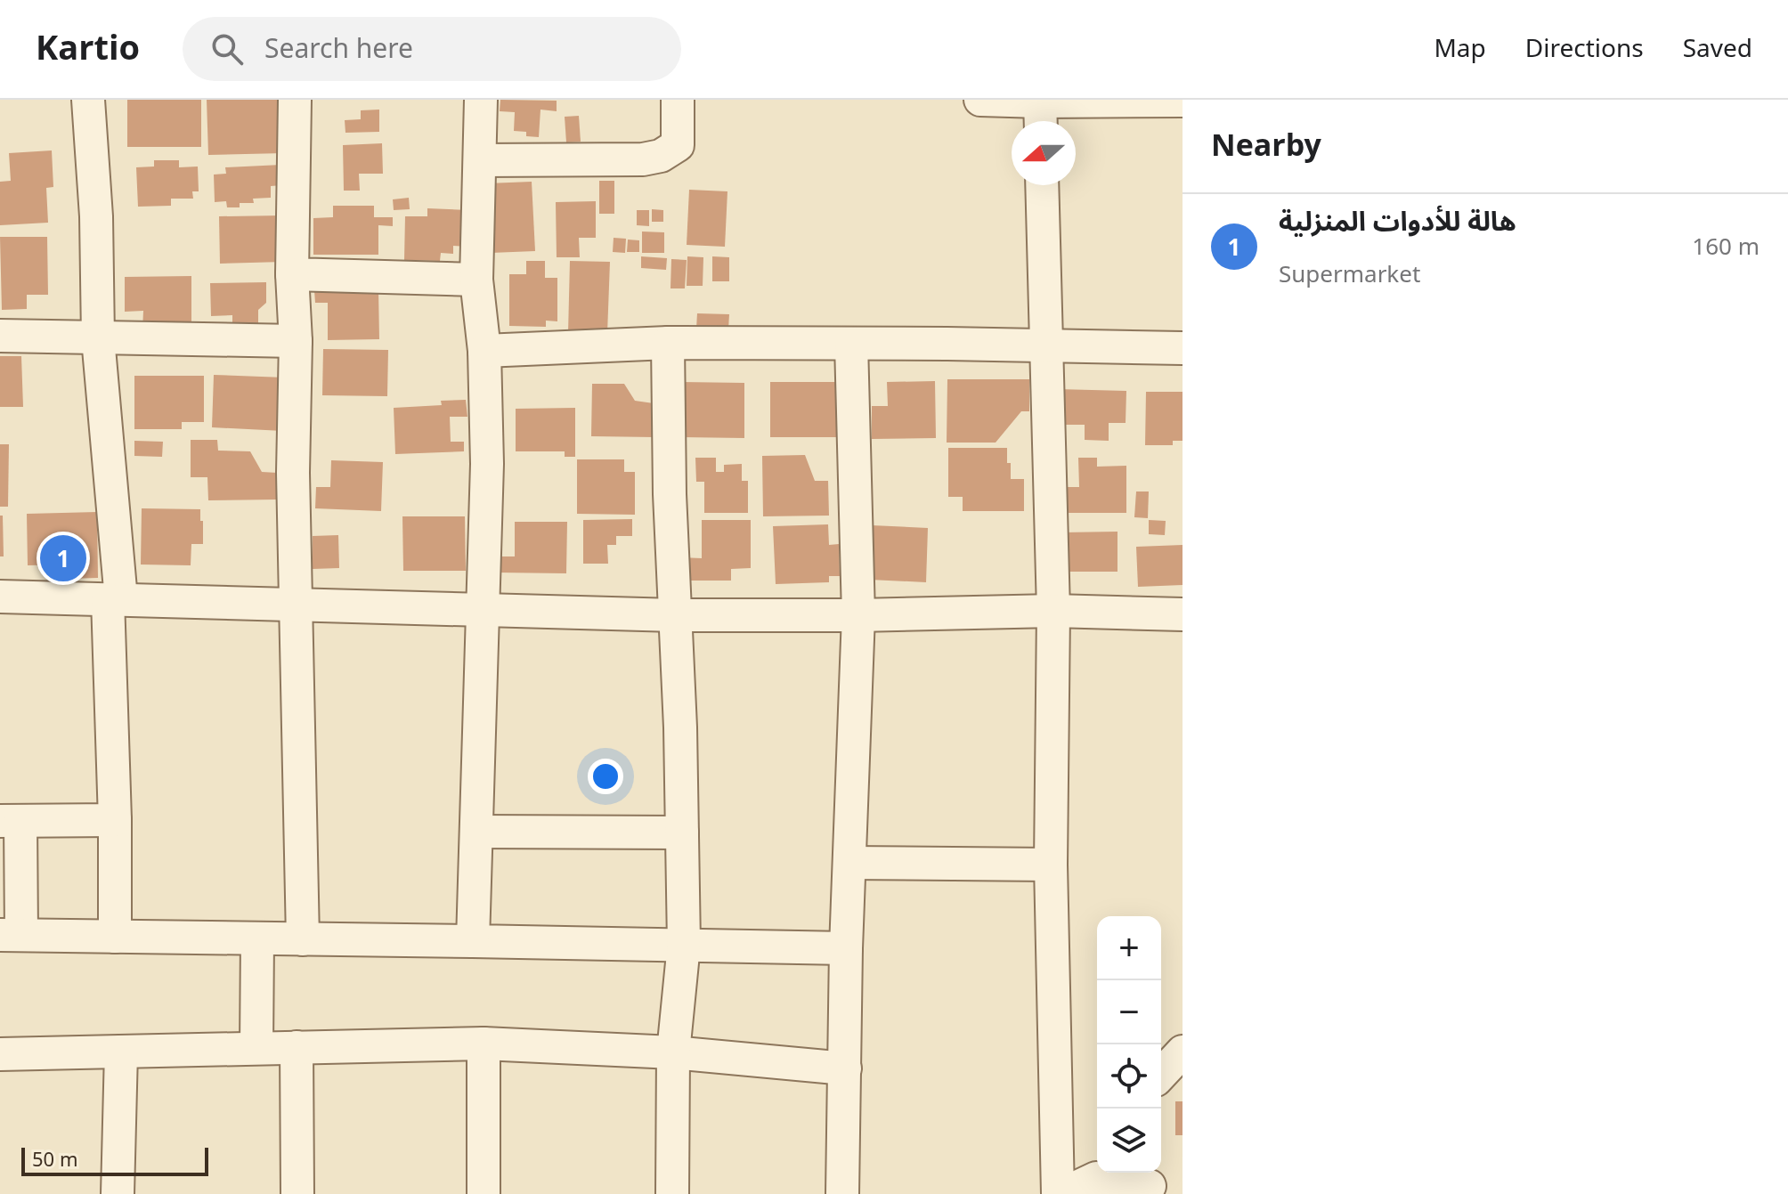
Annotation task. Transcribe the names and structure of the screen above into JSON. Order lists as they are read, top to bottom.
{
  "scale_bar": "50 m",
  "north": "left",
  "page": {
    "header": "Kartio",
    "search": "Search here",
    "nav": ["Map", "Directions", "Saved"],
    "heading": "Nearby",
    "list": [
      {
        "mark": "1",
        "name": "هالة للأدوات المنزلية",
        "note": "Supermarket",
        "value": "160 m"
      }
    ],
    "pins": "1",
    "map_buttons": ["+", "−"],
    "scale": "50 m"
  }
}
